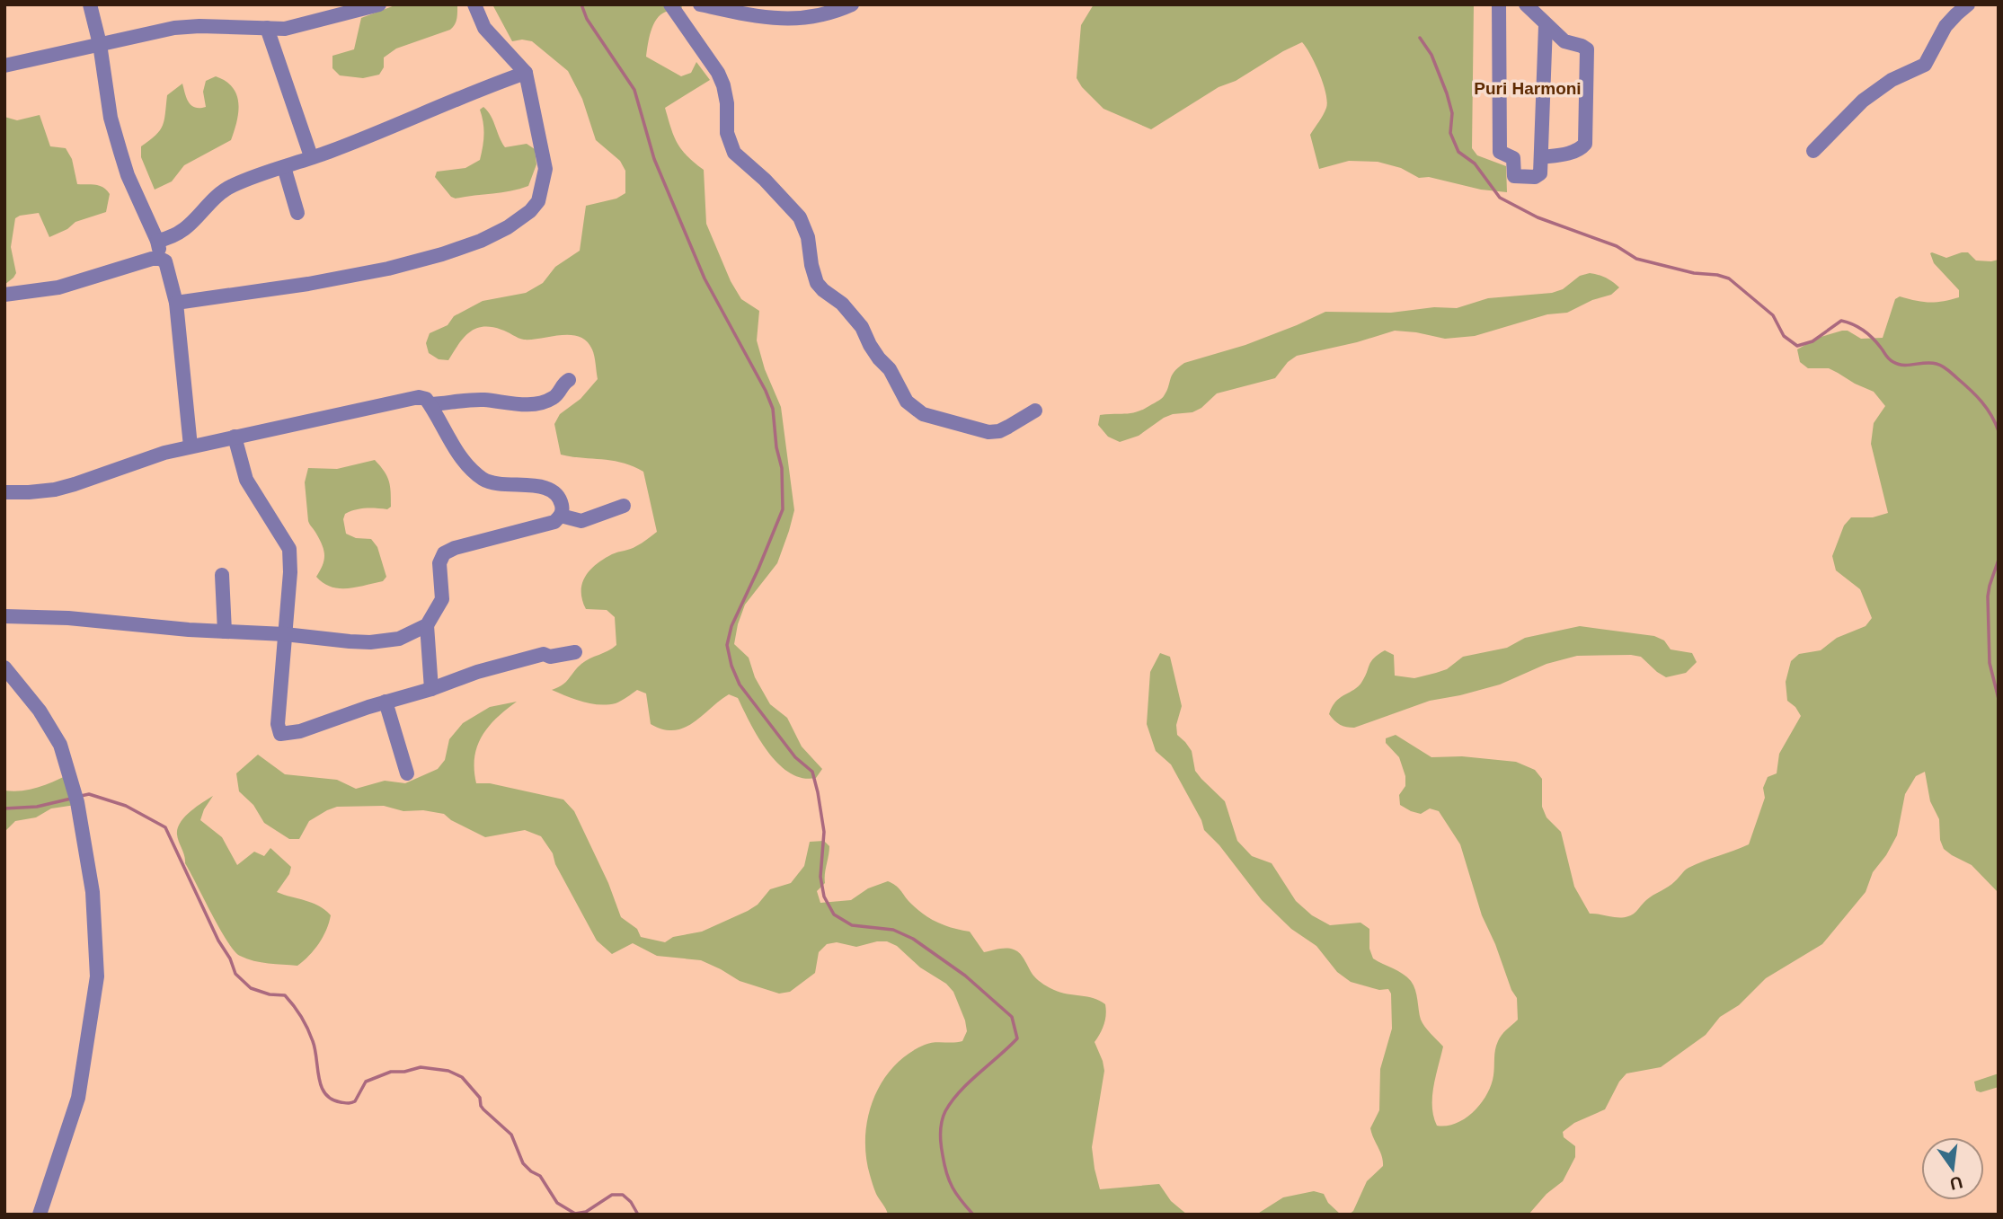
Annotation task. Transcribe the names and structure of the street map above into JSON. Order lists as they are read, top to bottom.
{
  "districts": ["Puri Harmoni"],
  "north": "bottom"
}
